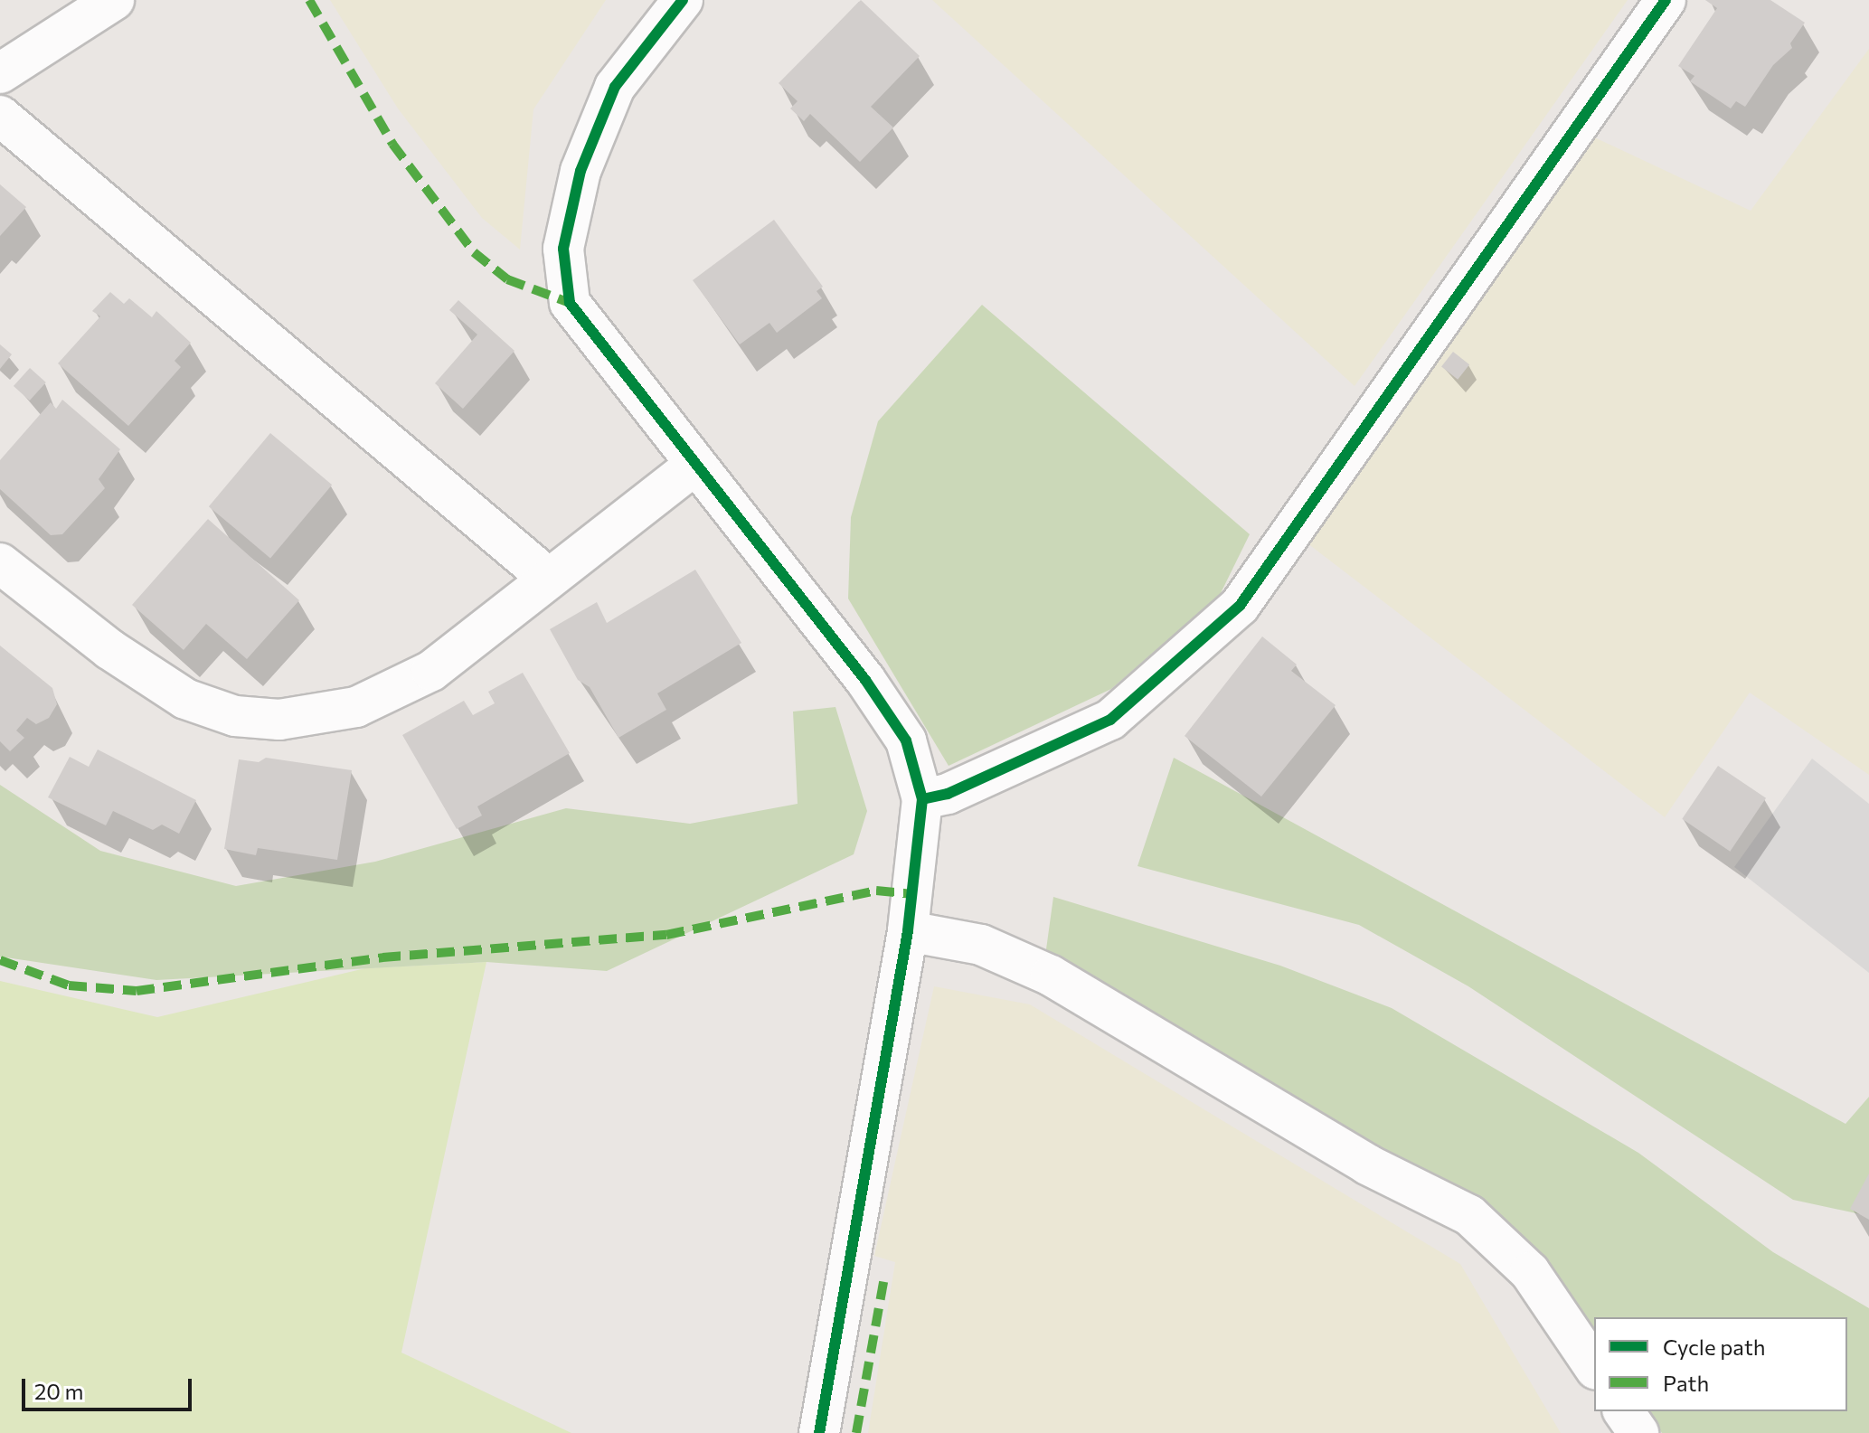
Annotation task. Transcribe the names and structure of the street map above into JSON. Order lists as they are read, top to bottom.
{
  "legend": ["Cycle path", "Path"],
  "scale_bar": "20 m"
}
